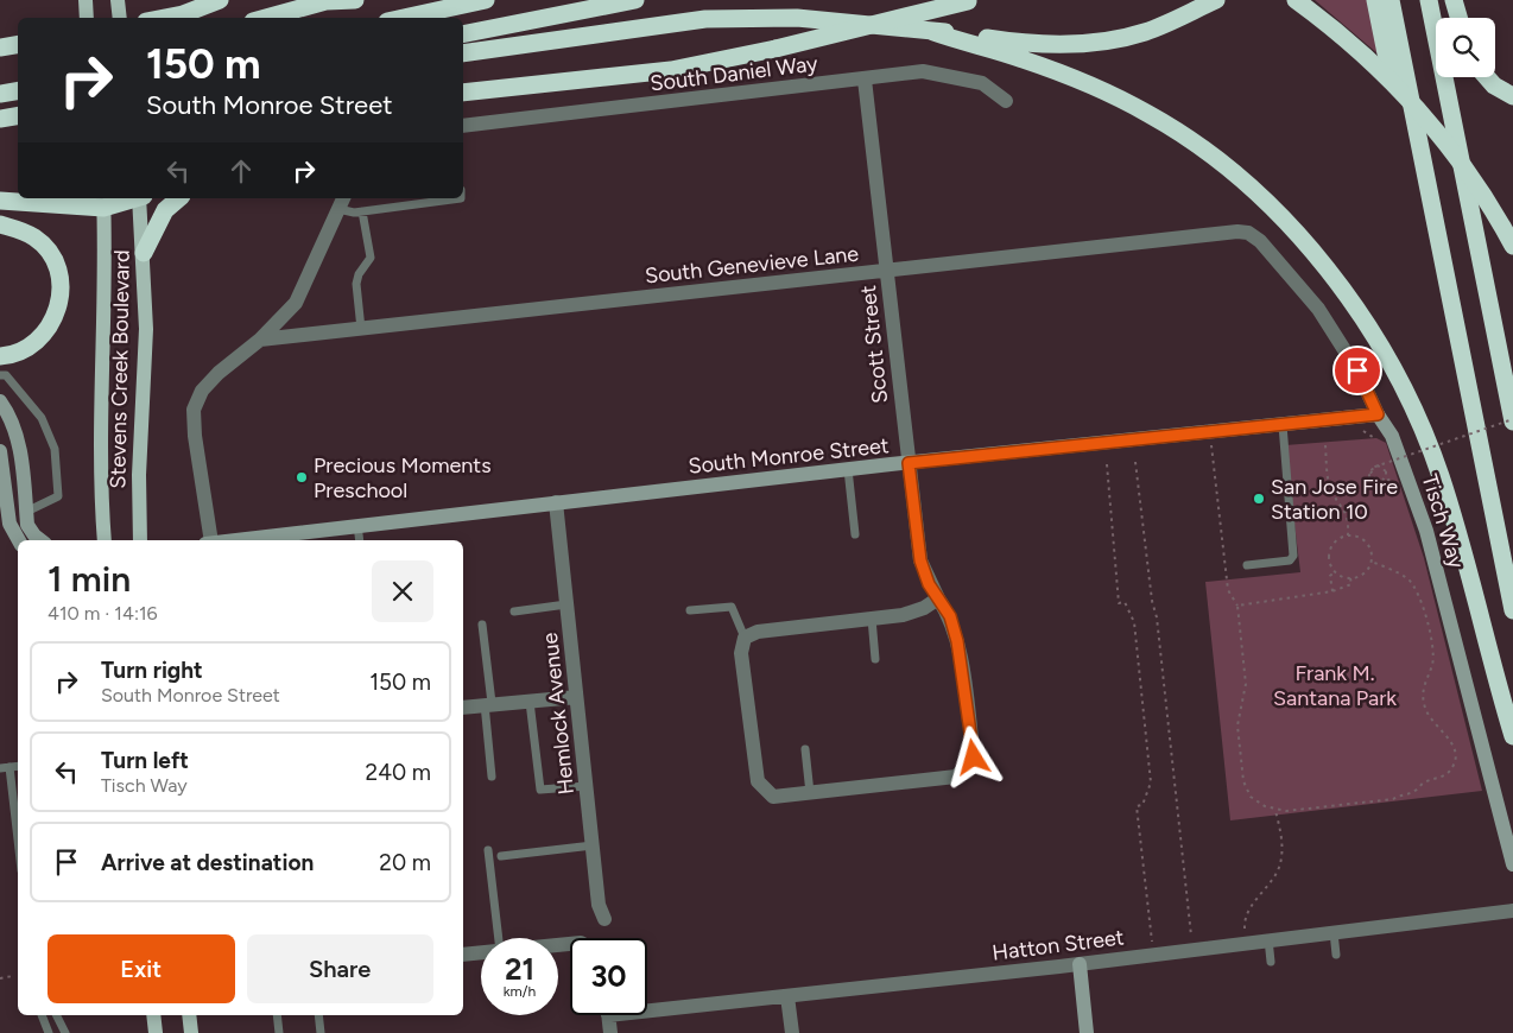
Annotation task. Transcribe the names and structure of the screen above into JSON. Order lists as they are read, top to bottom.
{
  "streets": {
    "main road": ["Stevens Creek Boulevard", "South Monroe Street", "Tisch Way"],
    "street": [
      "South Daniel Way",
      "South Genevieve Lane",
      "Scott Street",
      "Hemlock Avenue",
      "Hatton Street"
    ]
  },
  "crossings": [
    ["South Daniel Way", "Scott Street"],
    ["South Genevieve Lane", "Scott Street"],
    ["South Genevieve Lane", "Tisch Way"],
    ["Scott Street", "South Monroe Street"],
    ["South Monroe Street", "Tisch Way"],
    ["South Monroe Street", "Hemlock Avenue"]
  ],
  "parks": ["Frank M. Santana Park"],
  "places": ["Precious Moments Preschool", "San Jose Fire Station 10"],
  "page": {
    "turn": ["150 m", "South Monroe Street"],
    "heading": ["1 min", "410 m · 14:16"],
    "list": [
      {
        "name": "Turn right",
        "note": "South Monroe Street",
        "value": "150 m"
      },
      {
        "name": "Turn left",
        "note": "Tisch Way",
        "value": "240 m"
      },
      {
        "name": "Arrive at destination",
        "value": "20 m"
      }
    ],
    "buttons": ["Exit", "Share"],
    "speed": "21 km/h",
    "limit": "30"
  }
}
